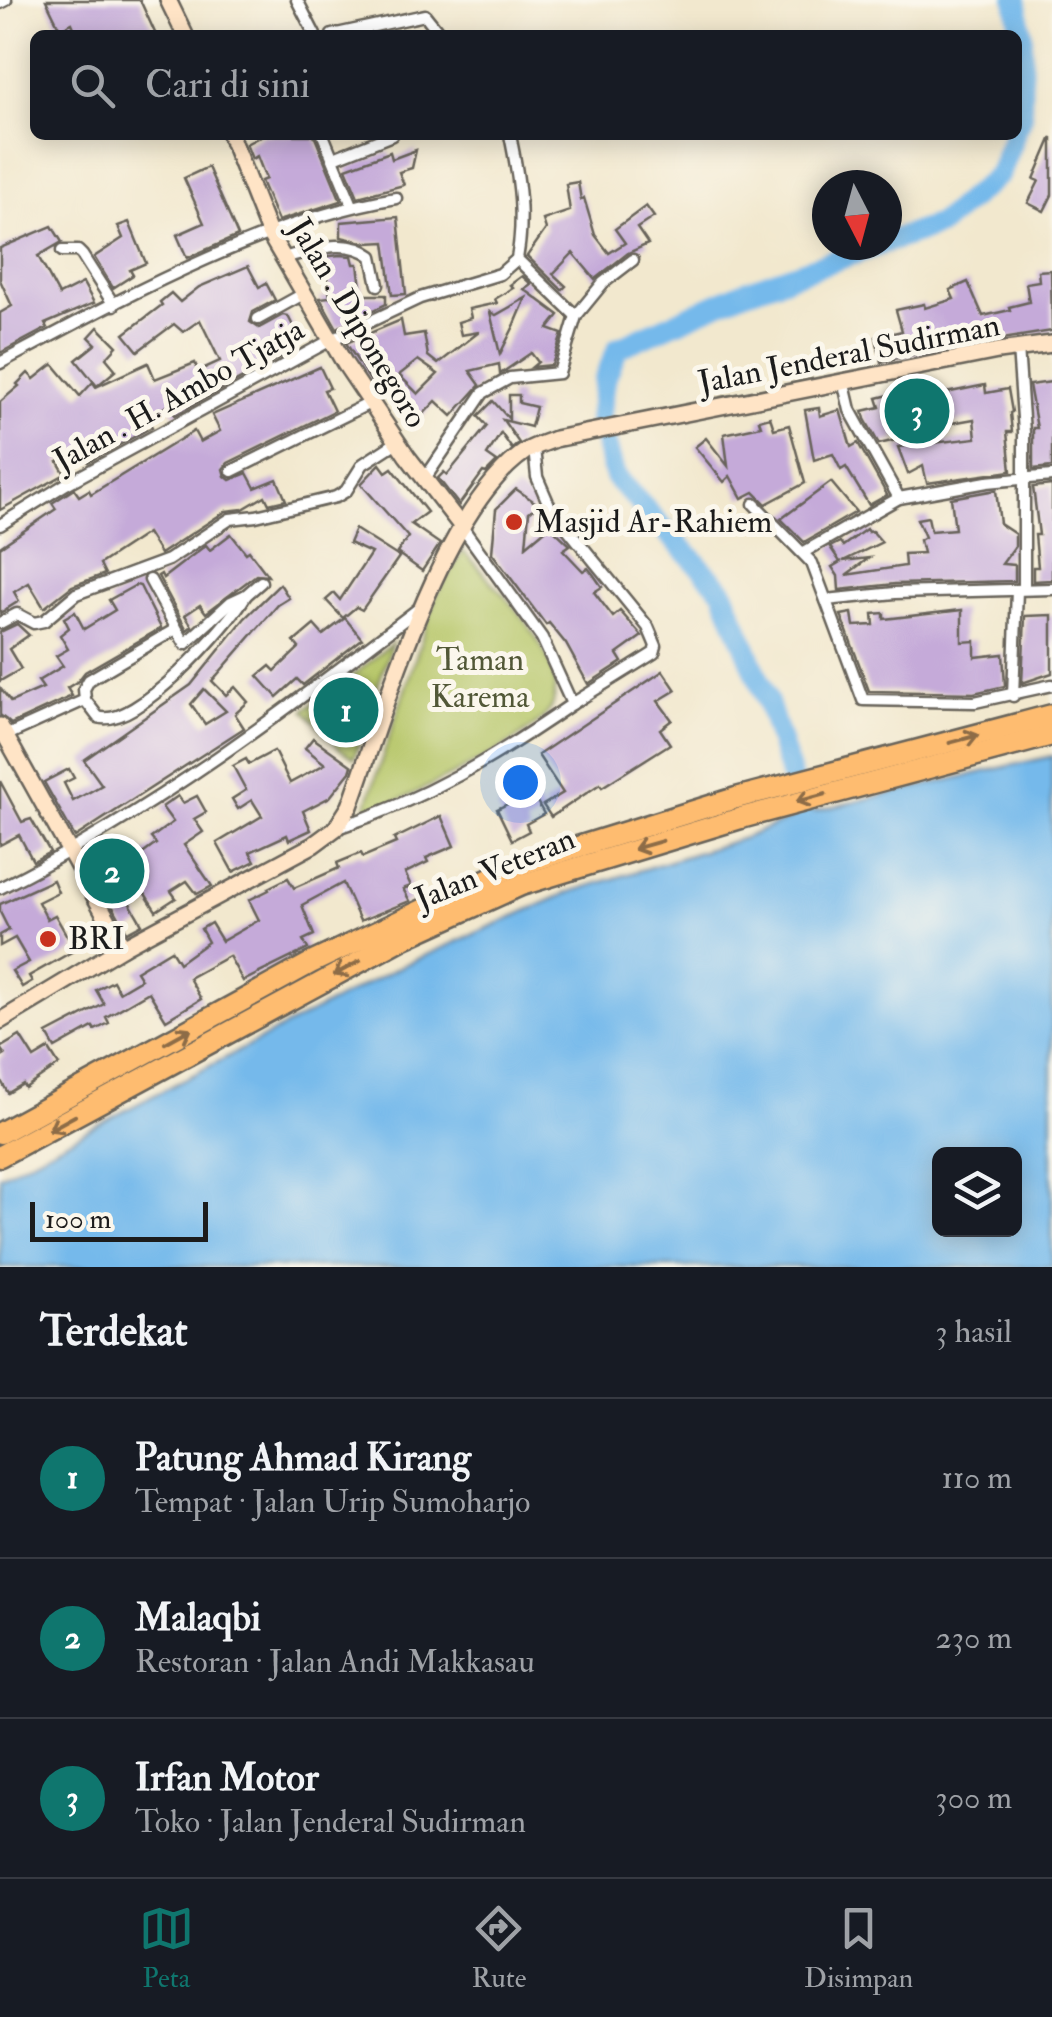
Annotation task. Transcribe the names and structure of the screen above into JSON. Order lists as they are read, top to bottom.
{
  "streets": {
    "highway": ["Jalan Veteran"],
    "main road": ["Jalan . Diponegoro", "Jalan Jenderal Sudirman"],
    "street": ["Jalan . H. Ambo Tjatja"]
  },
  "crossings": [
    ["Jalan . Diponegoro", "Jalan Jenderal Sudirman"],
    ["Jalan . Diponegoro", "Jalan . H. Ambo Tjatja"]
  ],
  "parks": ["Taman Karema"],
  "places": ["Masjid Ar-Rahiem", "BRI"],
  "scale_bar": "100 m",
  "north": "bottom",
  "page": {
    "search": "Cari di sini",
    "pins": ["3", "1", "2"],
    "scale": "100 m",
    "heading": ["Terdekat", "3 hasil"],
    "list": [
      {
        "mark": "1",
        "name": "Patung Ahmad Kirang",
        "note": "Tempat · Jalan Urip Sumoharjo",
        "value": "110 m"
      },
      {
        "mark": "2",
        "name": "Malaqbi",
        "note": "Restoran · Jalan Andi Makkasau",
        "value": "230 m"
      },
      {
        "mark": "3",
        "name": "Irfan Motor",
        "note": "Toko · Jalan Jenderal Sudirman",
        "value": "300 m"
      }
    ],
    "nav": ["Peta", "Rute", "Disimpan"]
  }
}
